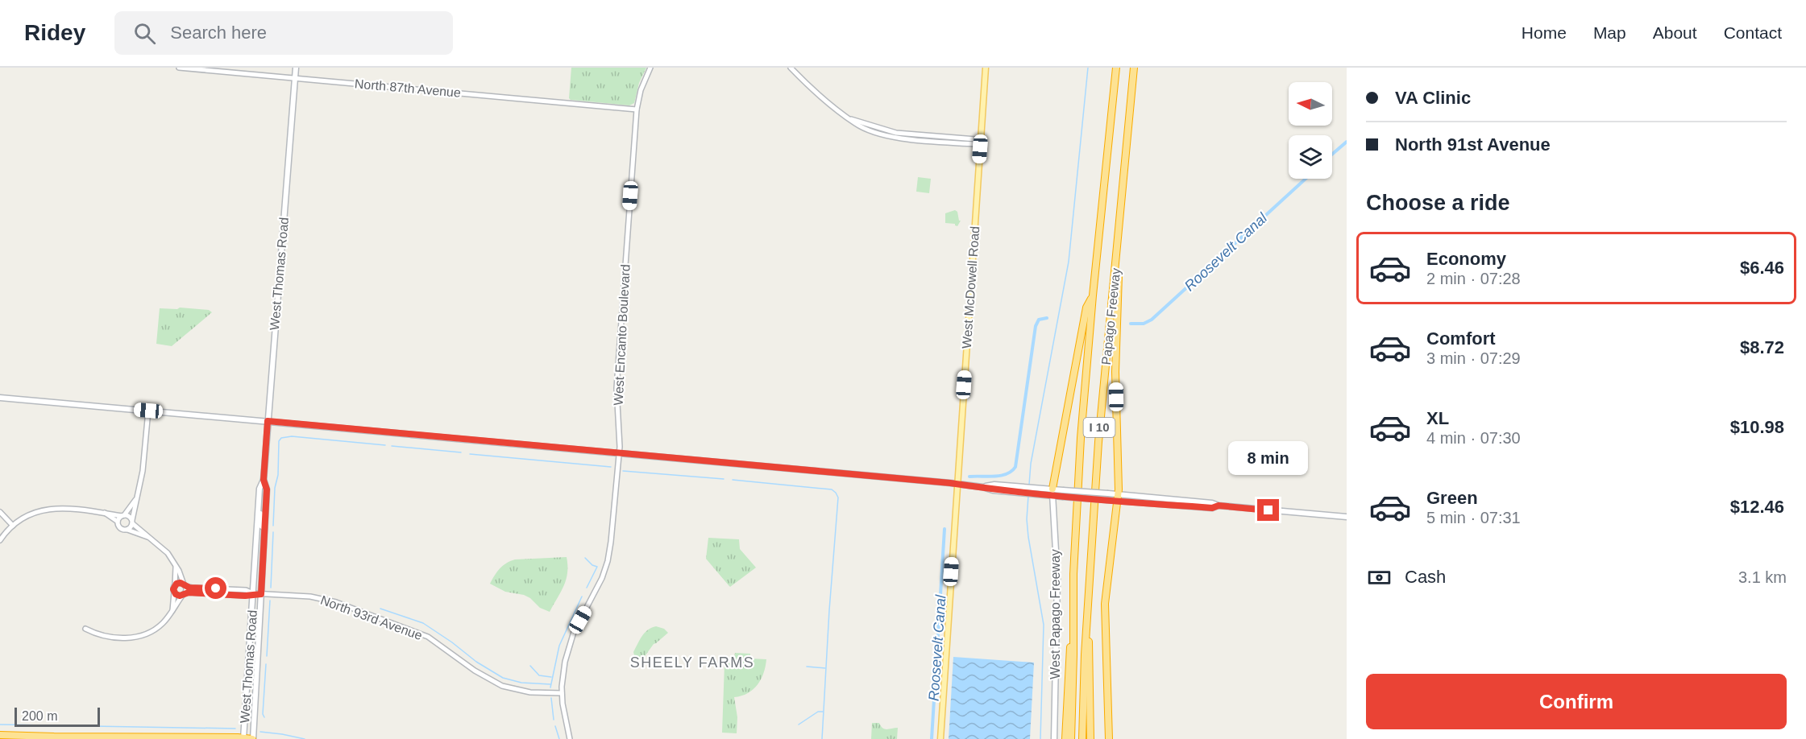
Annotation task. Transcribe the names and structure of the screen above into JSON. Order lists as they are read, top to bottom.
{
  "streets": {
    "highway": ["Papago Freeway", "I 10"],
    "main road": ["West Thomas Road", "West McDowell Road", "West Papago Freeway"],
    "street": ["North 87th Avenue", "West Encanto Boulevard", "North 93rd Avenue"]
  },
  "crossings": [
    ["North 87th Avenue", "West Thomas Road"],
    ["North 87th Avenue", "West Encanto Boulevard"],
    ["West Thomas Road", "North 93rd Avenue"],
    ["West Encanto Boulevard", "North 93rd Avenue"]
  ],
  "districts": ["SHEELY FARMS"],
  "water": ["Roosevelt Canal"],
  "scale_bar": "200 m",
  "north": "left",
  "page": {
    "header": "Ridey",
    "search": "Search here",
    "nav": [
      "Home",
      "Map",
      "About",
      "Contact"
    ],
    "banner": ["VA Clinic", "North 91st Avenue"],
    "heading": "Choose a ride",
    "list": [
      {
        "name": "Economy",
        "note": "2 min · 07:28",
        "value": "$6.46"
      },
      {
        "name": "Comfort",
        "note": "3 min · 07:29",
        "value": "$8.72"
      },
      {
        "name": "XL",
        "note": "4 min · 07:30",
        "value": "$10.98"
      },
      {
        "name": "Green",
        "note": "5 min · 07:31",
        "value": "$12.46"
      }
    ],
    "bubble": "8 min",
    "pay": ["Cash", "3.1 km"],
    "buttons": "Confirm",
    "scale": "200 m"
  }
}
